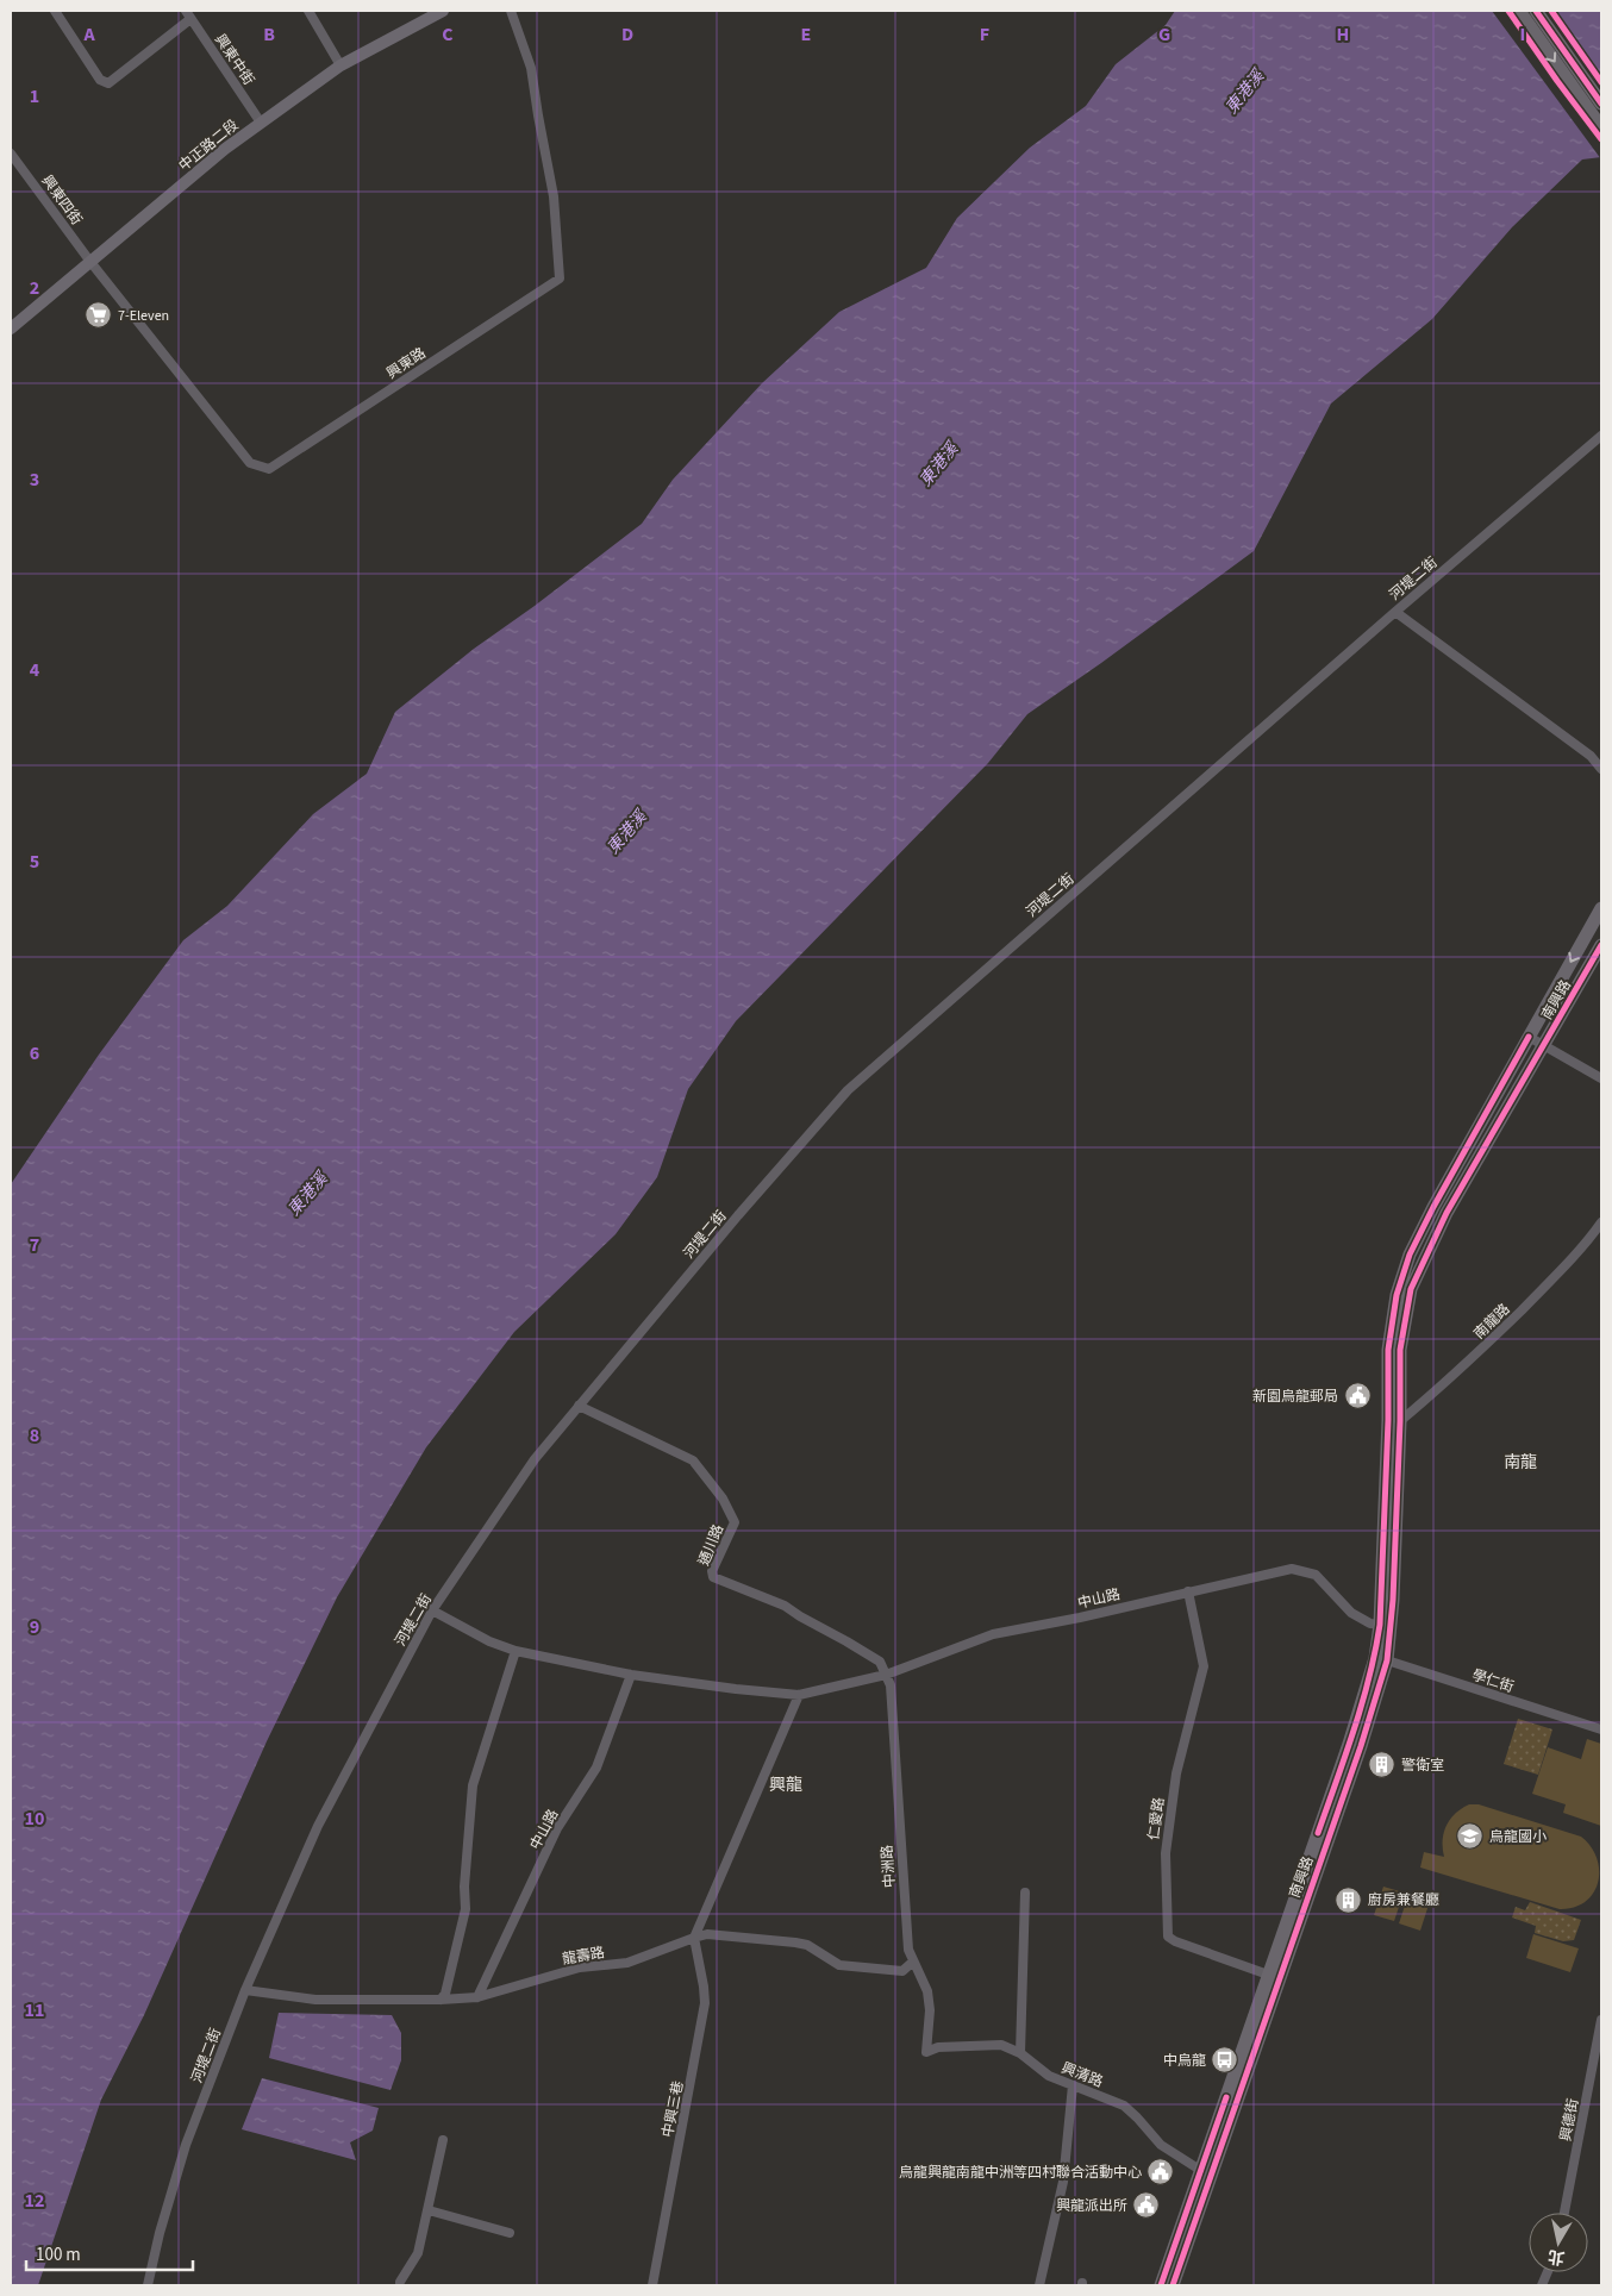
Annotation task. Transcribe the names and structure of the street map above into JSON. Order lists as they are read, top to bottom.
{
  "streets": {
    "main road": ["中正路二段", "南興路"],
    "street": [
      "興東中街",
      "興東四街",
      "興東路",
      "河堤二街",
      "南龍路",
      "通川路",
      "中山路",
      "學仁街",
      "仁愛路",
      "中洲路",
      "龍壽路",
      "興清路",
      "中興三巷",
      "興德街"
    ]
  },
  "crossings": [
    ["興東中街", "中正路二段"],
    ["中正路二段", "興東四街"],
    ["中正路二段", "興東路"],
    ["興東四街", "興東路"],
    ["河堤二街", "通川路"],
    ["河堤二街", "中山路"],
    ["河堤二街", "龍壽路"],
    ["南興路", "南龍路"],
    ["南興路", "中山路"],
    ["南興路", "學仁街"],
    ["南興路", "仁愛路"],
    ["南興路", "興清路"],
    ["通川路", "中山路"],
    ["通川路", "中洲路"],
    ["中山路", "仁愛路"],
    ["中山路", "中洲路"],
    ["中山路", "龍壽路"],
    ["中洲路", "龍壽路"],
    ["中洲路", "興清路"],
    ["龍壽路", "中興三巷"]
  ],
  "districts": ["南龍", "興龍"],
  "water": ["東港溪"],
  "places": {
    "supermarket": ["7-Eleven"],
    "public building": ["新園烏龍郵局", "烏龍興龍南龍中洲等四村聯合活動中心", "興龍派出所"],
    "building": ["警衛室", "廚房兼餐廳"],
    "school or university": ["烏龍國小"],
    "bus stop": ["中烏龍"]
  },
  "scale_bar": "100 m",
  "north": "bottom",
  "grid": {
    "columns": [
      "A",
      "B",
      "C",
      "D",
      "E",
      "F",
      "G",
      "H",
      "I"
    ],
    "rows": [
      "1",
      "2",
      "3",
      "4",
      "5",
      "6",
      "7",
      "8",
      "9",
      "10",
      "11",
      "12"
    ]
  }
}
